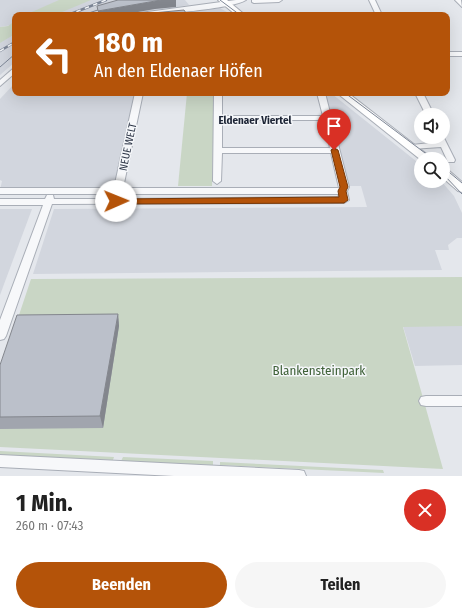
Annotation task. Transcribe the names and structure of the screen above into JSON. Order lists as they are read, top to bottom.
{
  "streets": {
    "street": ["NEUE WELT"]
  },
  "districts": ["Eldenaer Viertel"],
  "parks": ["Blankensteinpark"],
  "page": {
    "turn": ["180 m", "An den Eldenaer Höfen"],
    "heading": ["1 Min.", "260 m · 07:43"],
    "buttons": ["Beenden", "Teilen"]
  }
}
